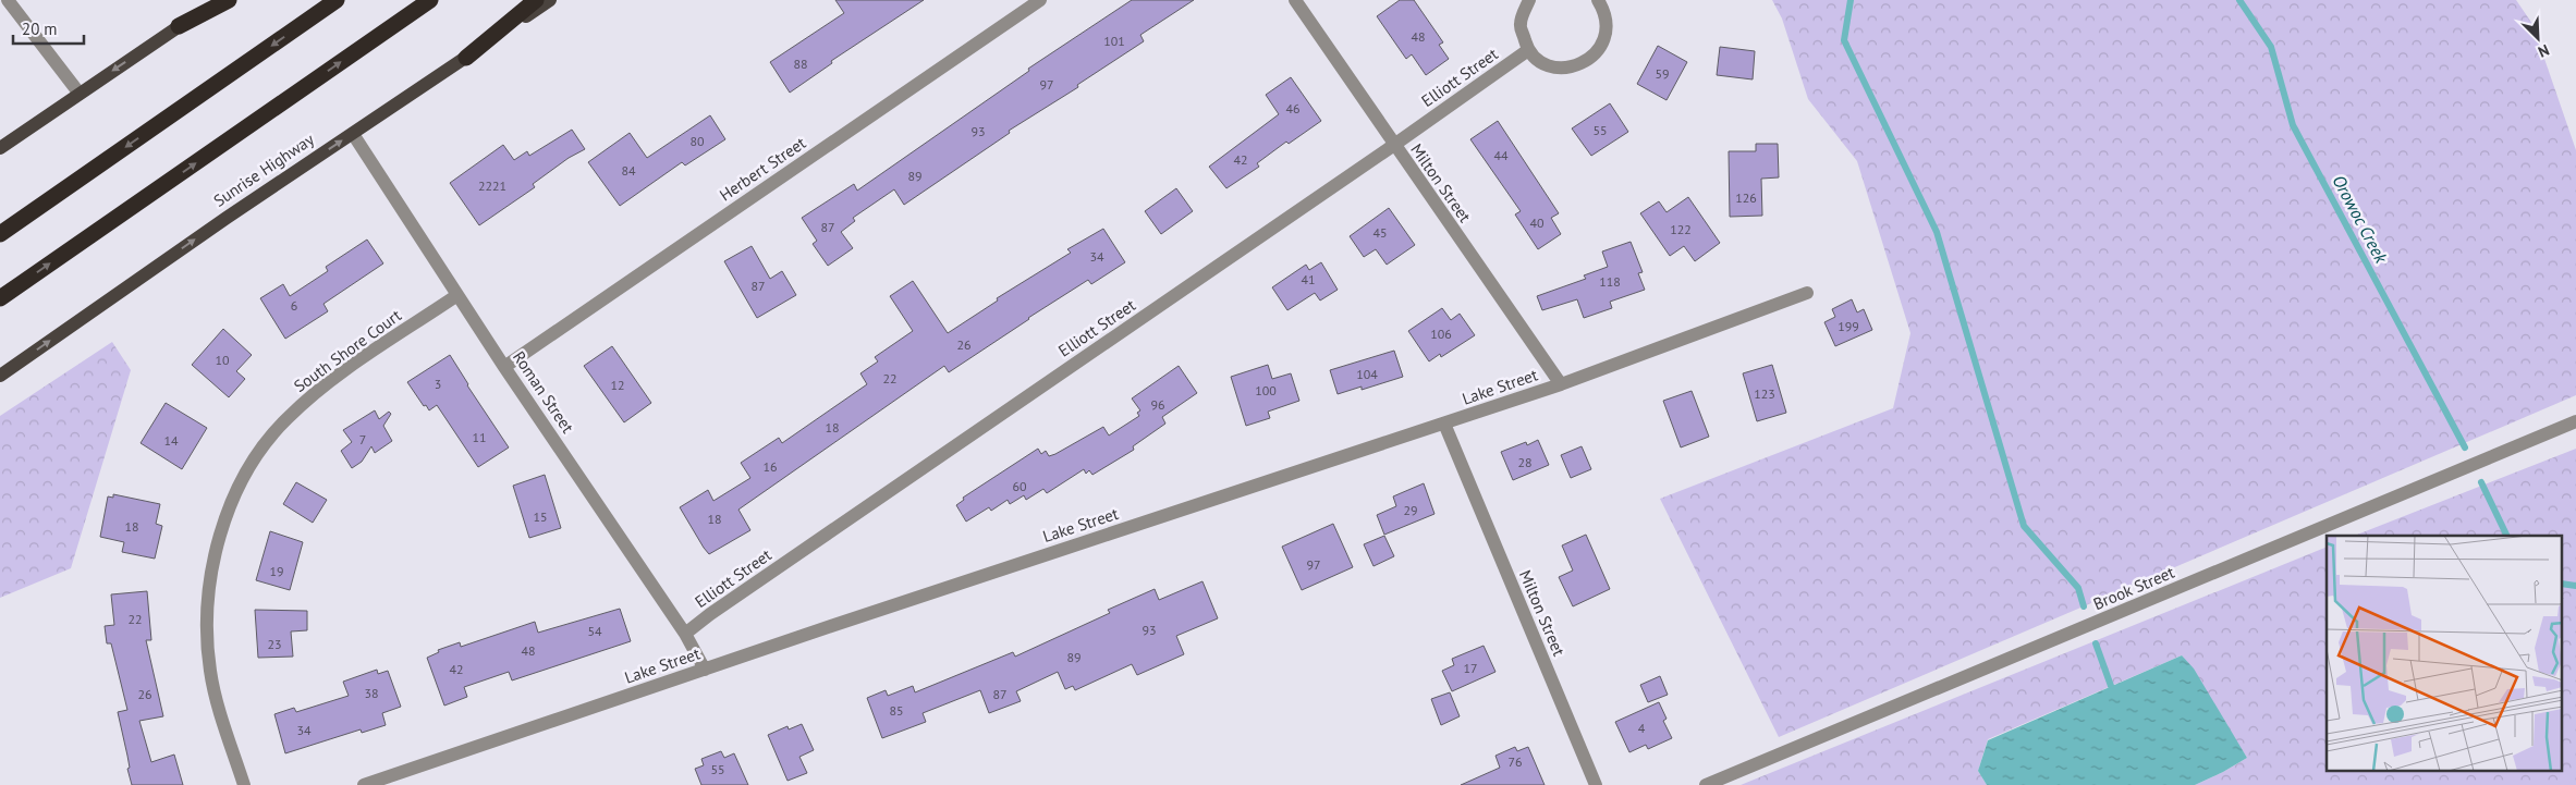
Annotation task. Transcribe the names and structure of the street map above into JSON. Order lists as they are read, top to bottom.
{
  "streets": {
    "main road": ["Sunrise Highway"],
    "street": [
      "Elliott Street",
      "Herbert Street",
      "Milton Street",
      "South Shore Court",
      "Lake Street",
      "Roman Street",
      "Brook Street"
    ]
  },
  "crossings": [
    ["Elliott Street", "Milton Street"],
    ["Elliott Street", "Roman Street"],
    ["Herbert Street", "Roman Street"],
    ["Sunrise Highway", "Roman Street"],
    ["Milton Street", "Lake Street"],
    ["South Shore Court", "Roman Street"],
    ["Lake Street", "Roman Street"]
  ],
  "one_way": ["Sunrise Highway"],
  "water": ["Orowoc Creek"],
  "house_numbers": [
    "48",
    "101",
    "88",
    "59",
    "97",
    "46",
    "55",
    "93",
    "80",
    "44",
    "42",
    "84",
    "89",
    "2221",
    "126",
    "40",
    "87",
    "122",
    "45",
    "34",
    "41",
    "118",
    "87",
    "6",
    "199",
    "106",
    "26",
    "10",
    "104",
    "22",
    "3",
    "12",
    "100",
    "123",
    "96",
    "18",
    "11",
    "7",
    "14",
    "28",
    "16",
    "60",
    "29",
    "15",
    "18",
    "18",
    "97",
    "19",
    "22",
    "93",
    "54",
    "23",
    "48",
    "89",
    "17",
    "42",
    "38",
    "26",
    "87",
    "85",
    "4",
    "34",
    "76",
    "55"
  ],
  "scale_bar": "20 m",
  "north": "bottom right"
}
